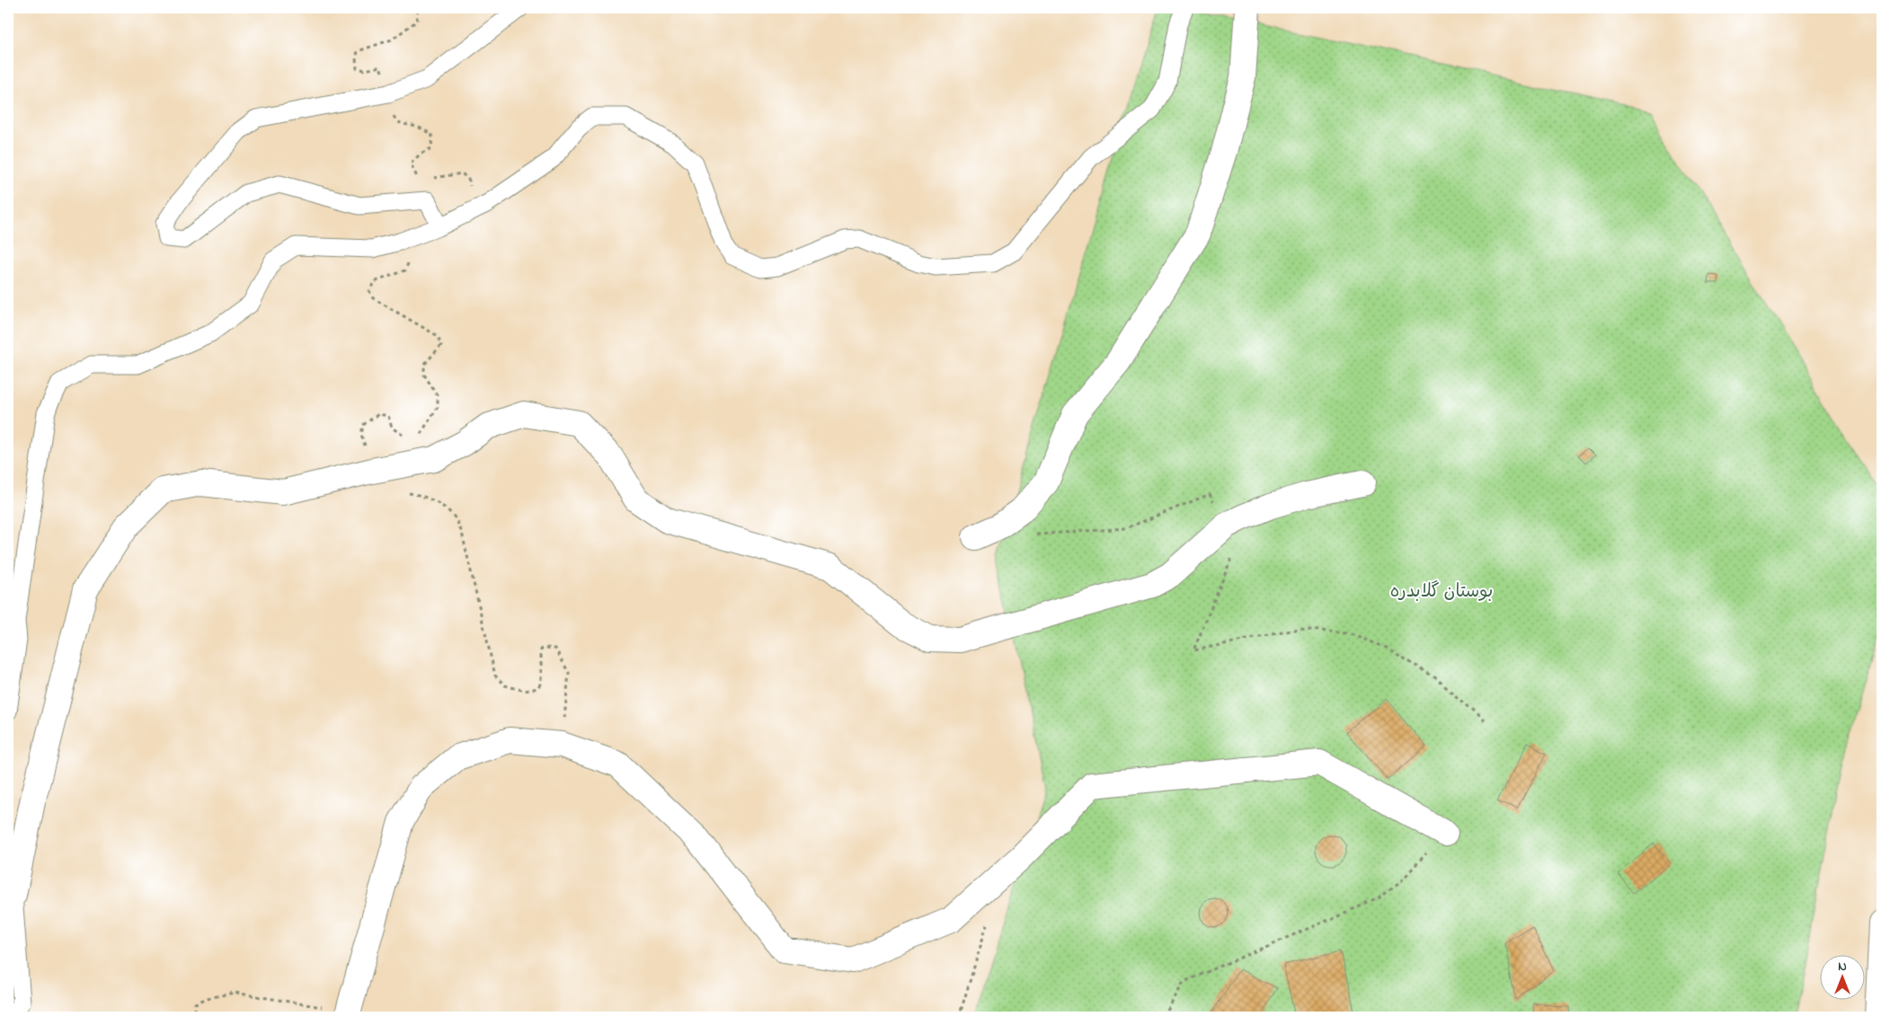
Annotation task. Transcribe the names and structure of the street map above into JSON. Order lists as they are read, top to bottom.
{
  "parks": ["بوستان گلابدره"],
  "north": "top"
}
